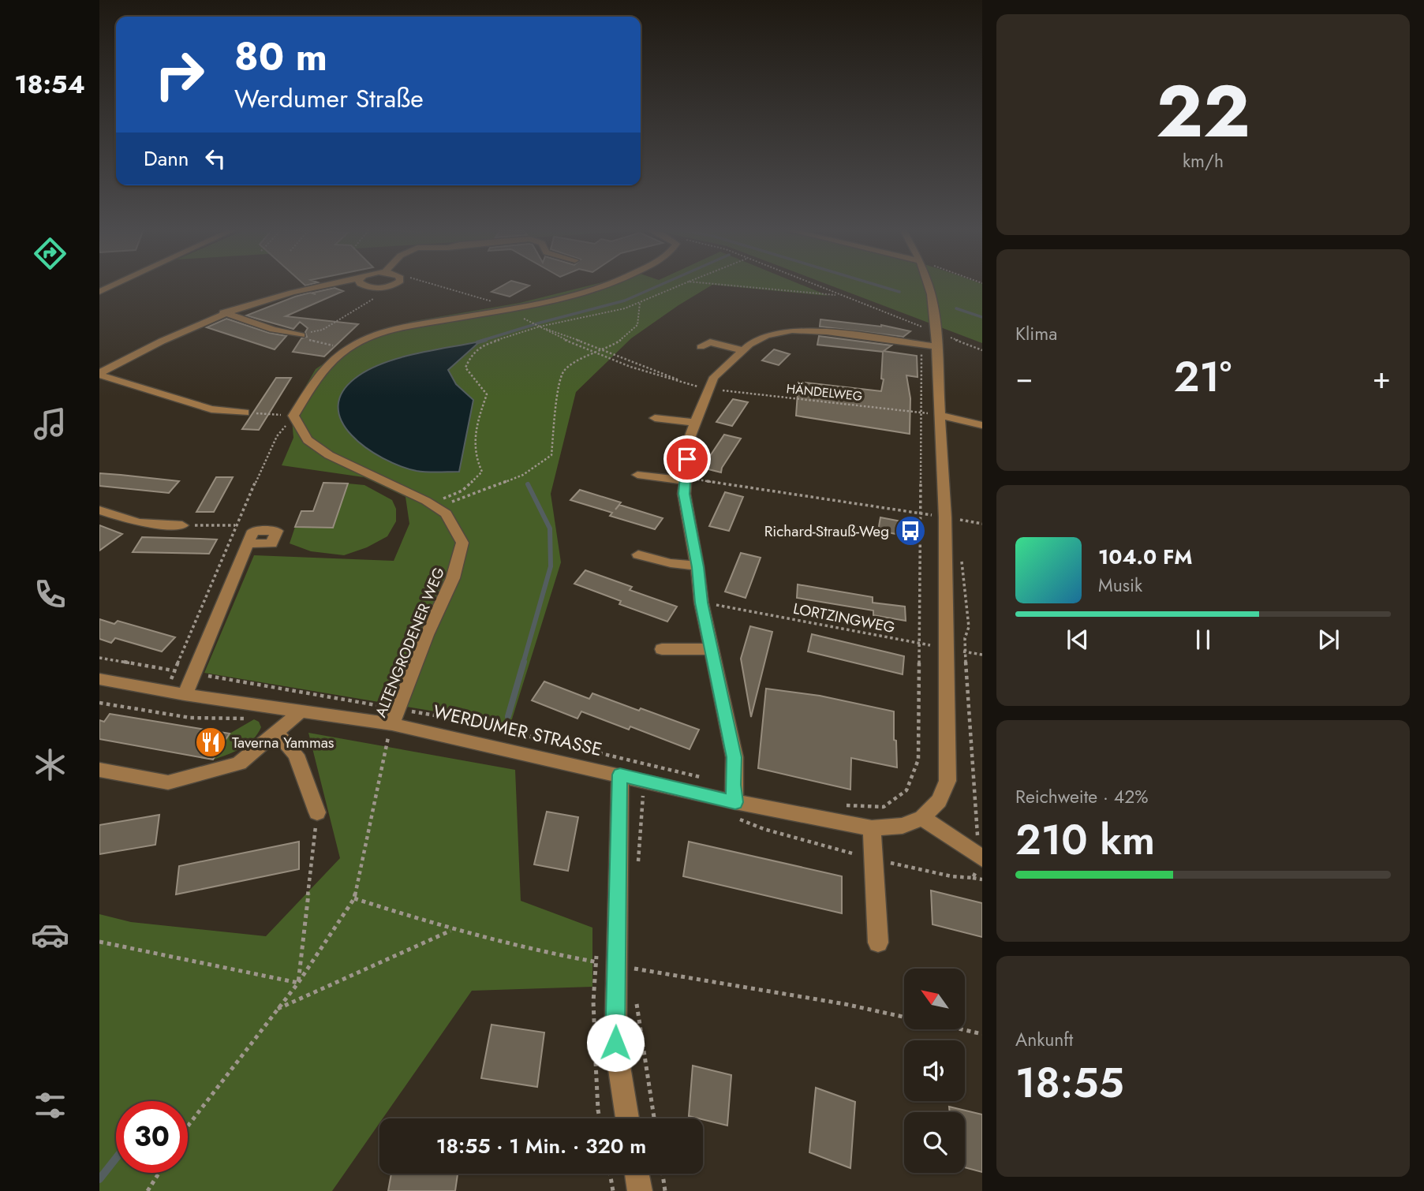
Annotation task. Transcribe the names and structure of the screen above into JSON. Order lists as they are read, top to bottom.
{
  "streets": {
    "street": ["ALTENGRODENER WEG", "WERDUMER STRASSE"],
    "path": ["HÄNDELWEG", "LORTZINGWEG"]
  },
  "crossings": [
    ["ALTENGRODENER WEG", "WERDUMER STRASSE"]
  ],
  "places": {
    "bus stop": ["Richard-Strauß-Weg"],
    "restaurant": ["Taverna Yammas"]
  },
  "north": "top left",
  "page": {
    "tabs": "18:54",
    "tile": [
      ["22", "km/h"],
      "Klima",
      ["Reichweite · 42%", "210 km"],
      ["Ankunft", "18:55"]
    ],
    "turn": ["80 m", "Werdumer Straße"],
    "then": "Dann",
    "heat": ["−", "21°", "+"],
    "song": ["104.0 FM", "Musik"],
    "limit": "30",
    "trip": "18:55 · 1 Min. · 320 m"
  }
}
